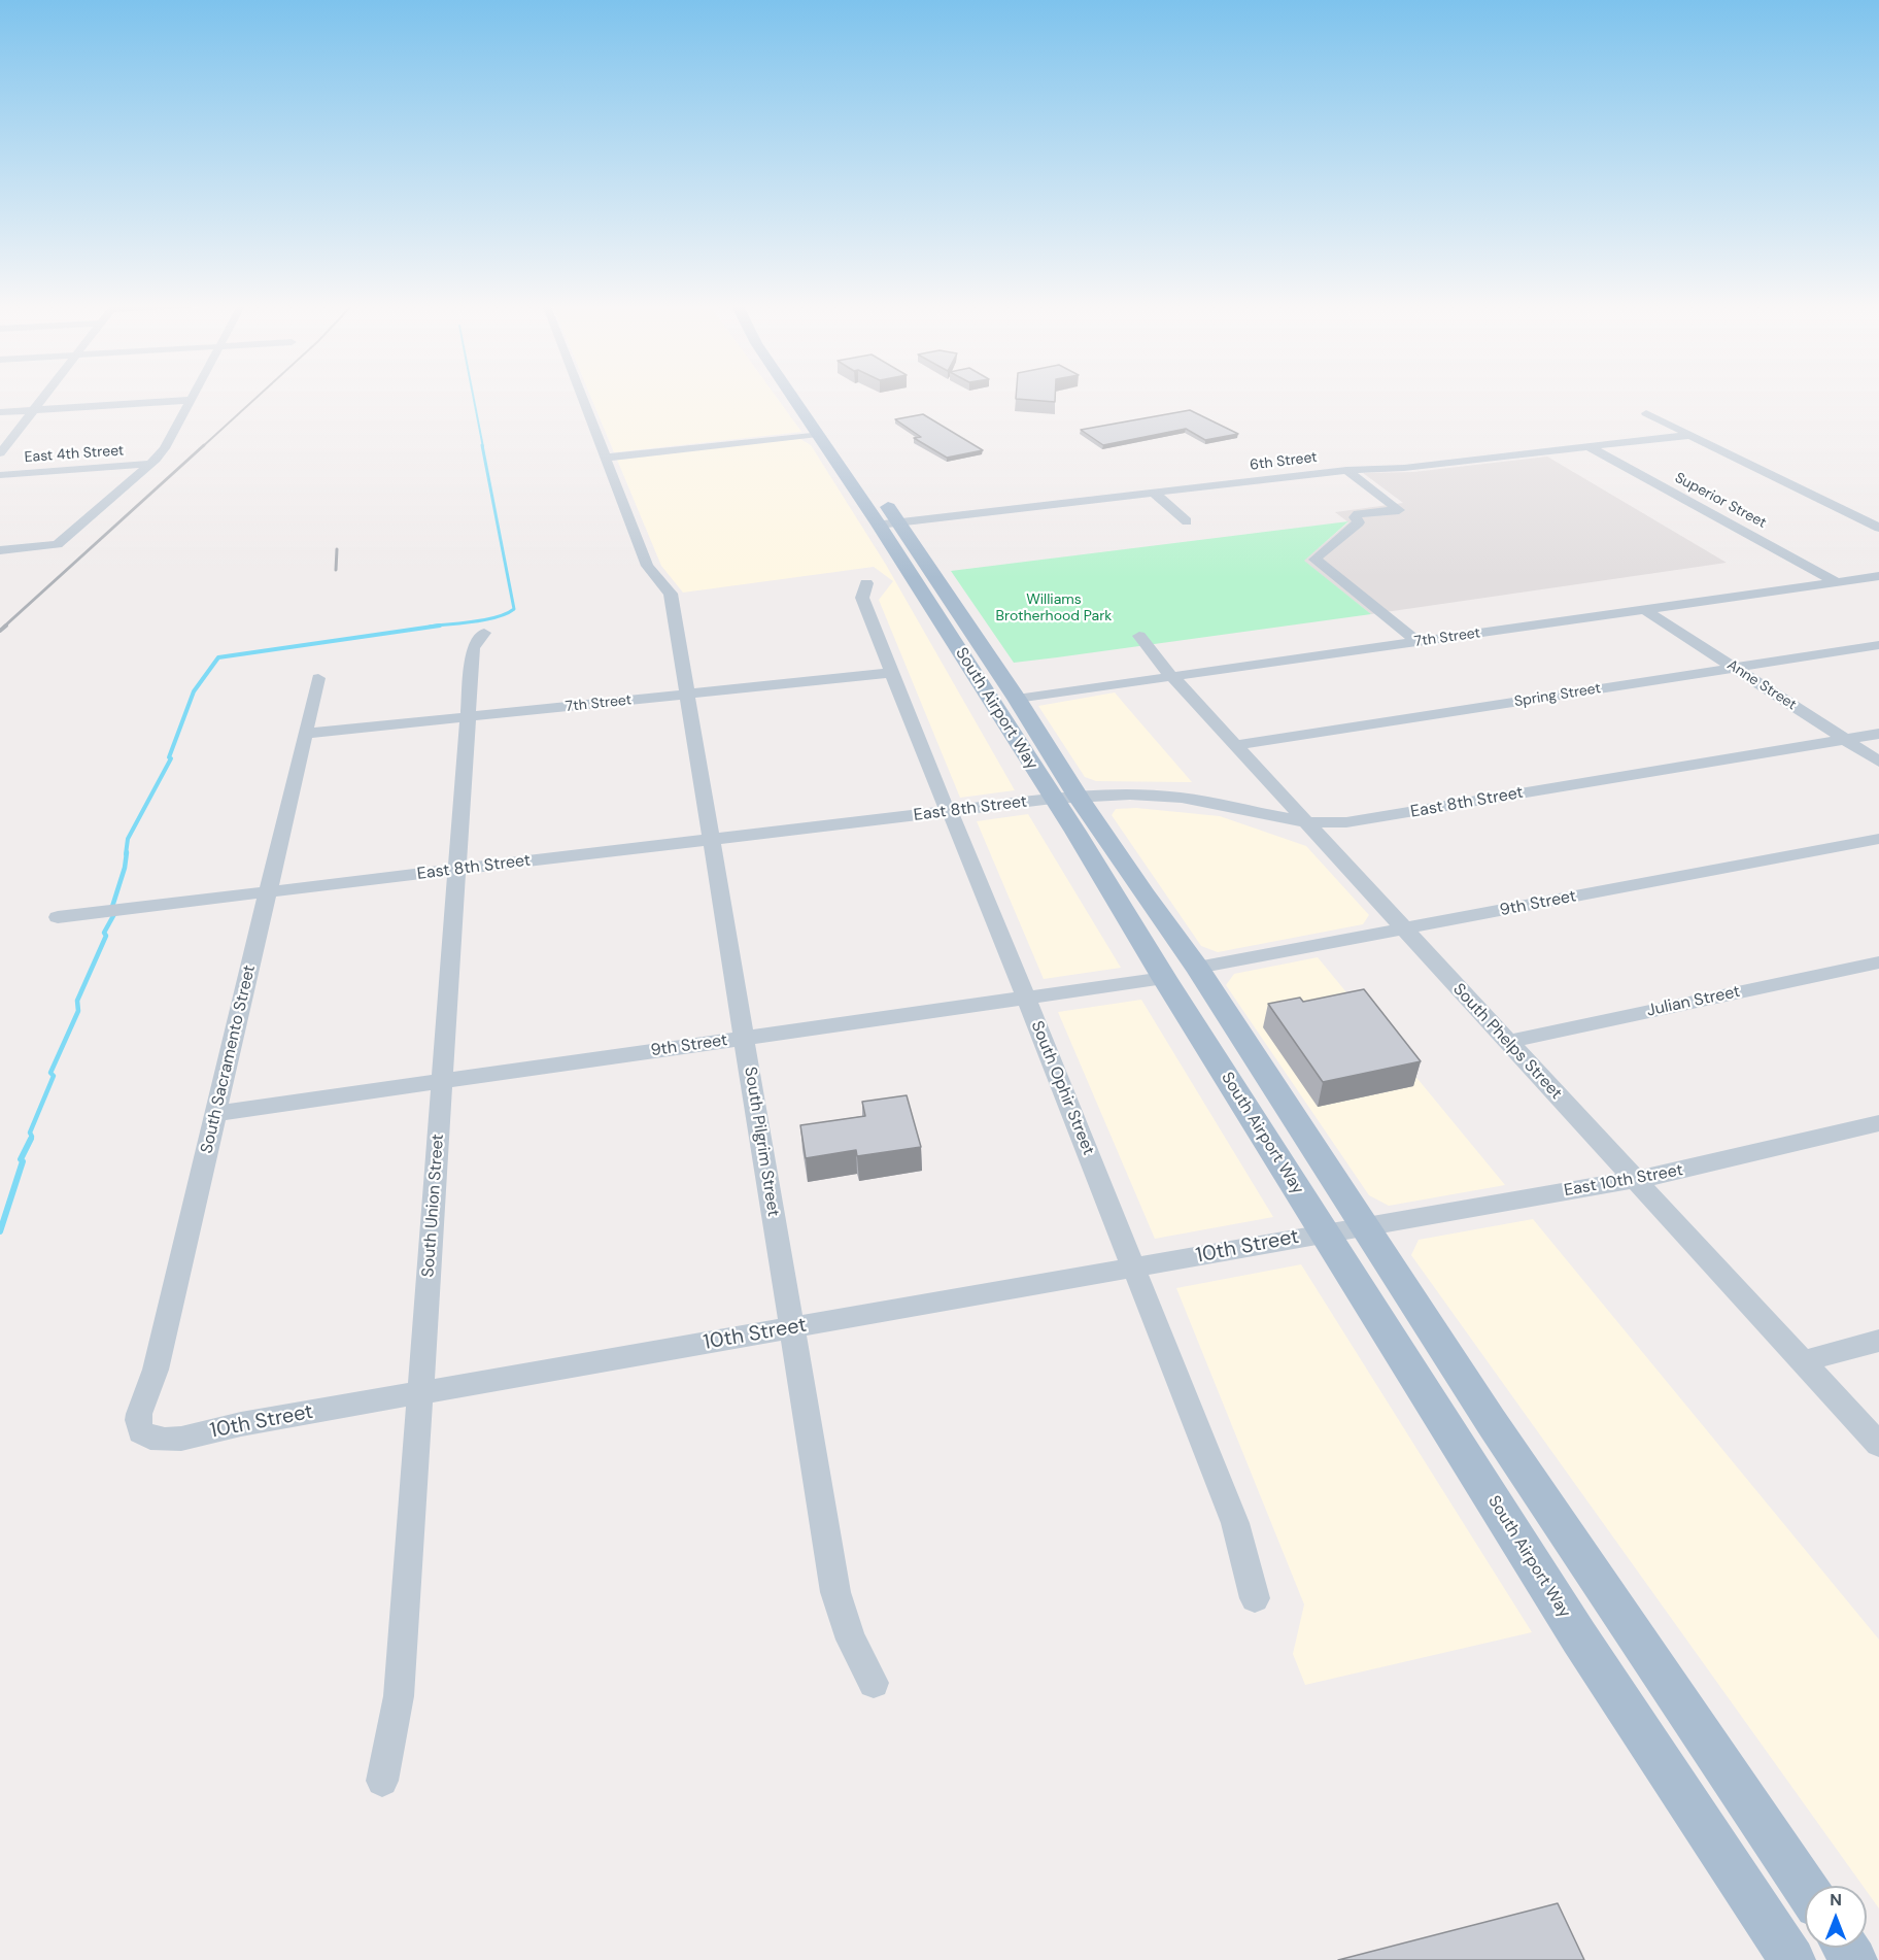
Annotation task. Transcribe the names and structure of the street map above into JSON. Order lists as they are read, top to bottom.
{
  "streets": {
    "main road": ["South Airport Way"],
    "street": [
      "East 4th Street",
      "6th Street",
      "Superior Street",
      "7th Street",
      "Anne Street",
      "Spring Street",
      "East 8th Street",
      "9th Street",
      "Julian Street",
      "South Phelps Street",
      "South Sacramento Street",
      "South Ophir Street",
      "South Pilgrim Street",
      "East 10th Street",
      "South Union Street",
      "10th Street"
    ]
  },
  "crossings": [
    ["6th Street", "Superior Street"],
    ["6th Street", "South Airport Way"],
    ["Superior Street", "7th Street"],
    ["7th Street", "Anne Street"],
    ["7th Street", "South Airport Way"],
    ["7th Street", "South Phelps Street"],
    ["7th Street", "South Sacramento Street"],
    ["7th Street", "South Ophir Street"],
    ["7th Street", "South Pilgrim Street"],
    ["7th Street", "South Union Street"],
    ["Anne Street", "Spring Street"],
    ["Anne Street", "East 8th Street"],
    ["Spring Street", "South Phelps Street"],
    ["South Airport Way", "East 8th Street"],
    ["South Airport Way", "9th Street"],
    ["South Airport Way", "East 10th Street"],
    ["South Airport Way", "10th Street"],
    ["East 8th Street", "South Phelps Street"],
    ["East 8th Street", "South Sacramento Street"],
    ["East 8th Street", "South Ophir Street"],
    ["East 8th Street", "South Pilgrim Street"],
    ["East 8th Street", "South Union Street"],
    ["9th Street", "South Phelps Street"],
    ["9th Street", "South Sacramento Street"],
    ["9th Street", "South Ophir Street"],
    ["9th Street", "South Pilgrim Street"],
    ["9th Street", "South Union Street"],
    ["Julian Street", "South Phelps Street"],
    ["South Phelps Street", "East 10th Street"],
    ["South Sacramento Street", "10th Street"],
    ["South Ophir Street", "10th Street"],
    ["South Pilgrim Street", "10th Street"],
    ["East 10th Street", "10th Street"],
    ["South Union Street", "10th Street"]
  ],
  "parks": ["Williams Brotherhood Park"],
  "north": "top"
}
